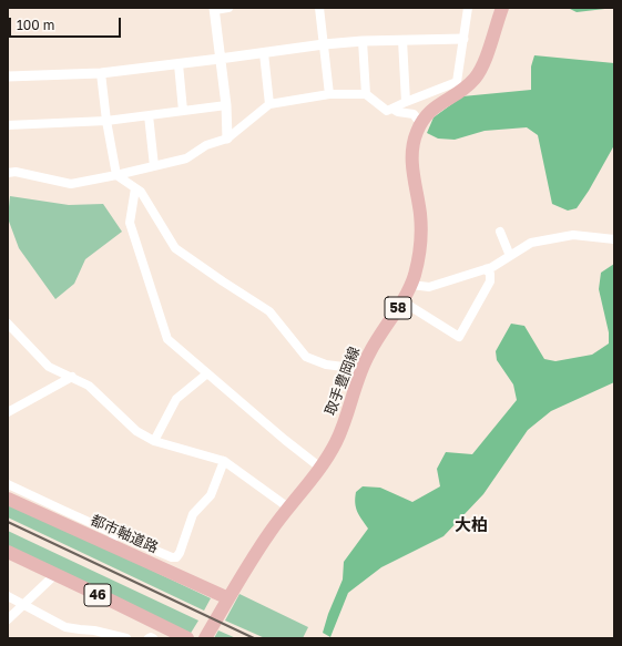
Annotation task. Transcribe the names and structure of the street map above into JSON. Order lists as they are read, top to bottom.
{
  "streets": {
    "main road": [
      "58",
      "取手豊岡線",
      "都市軸道路",
      "46"
    ]
  },
  "crossings": [
    ["取手豊岡線", "都市軸道路"]
  ],
  "districts": ["大柏"],
  "scale_bar": "100 m"
}
